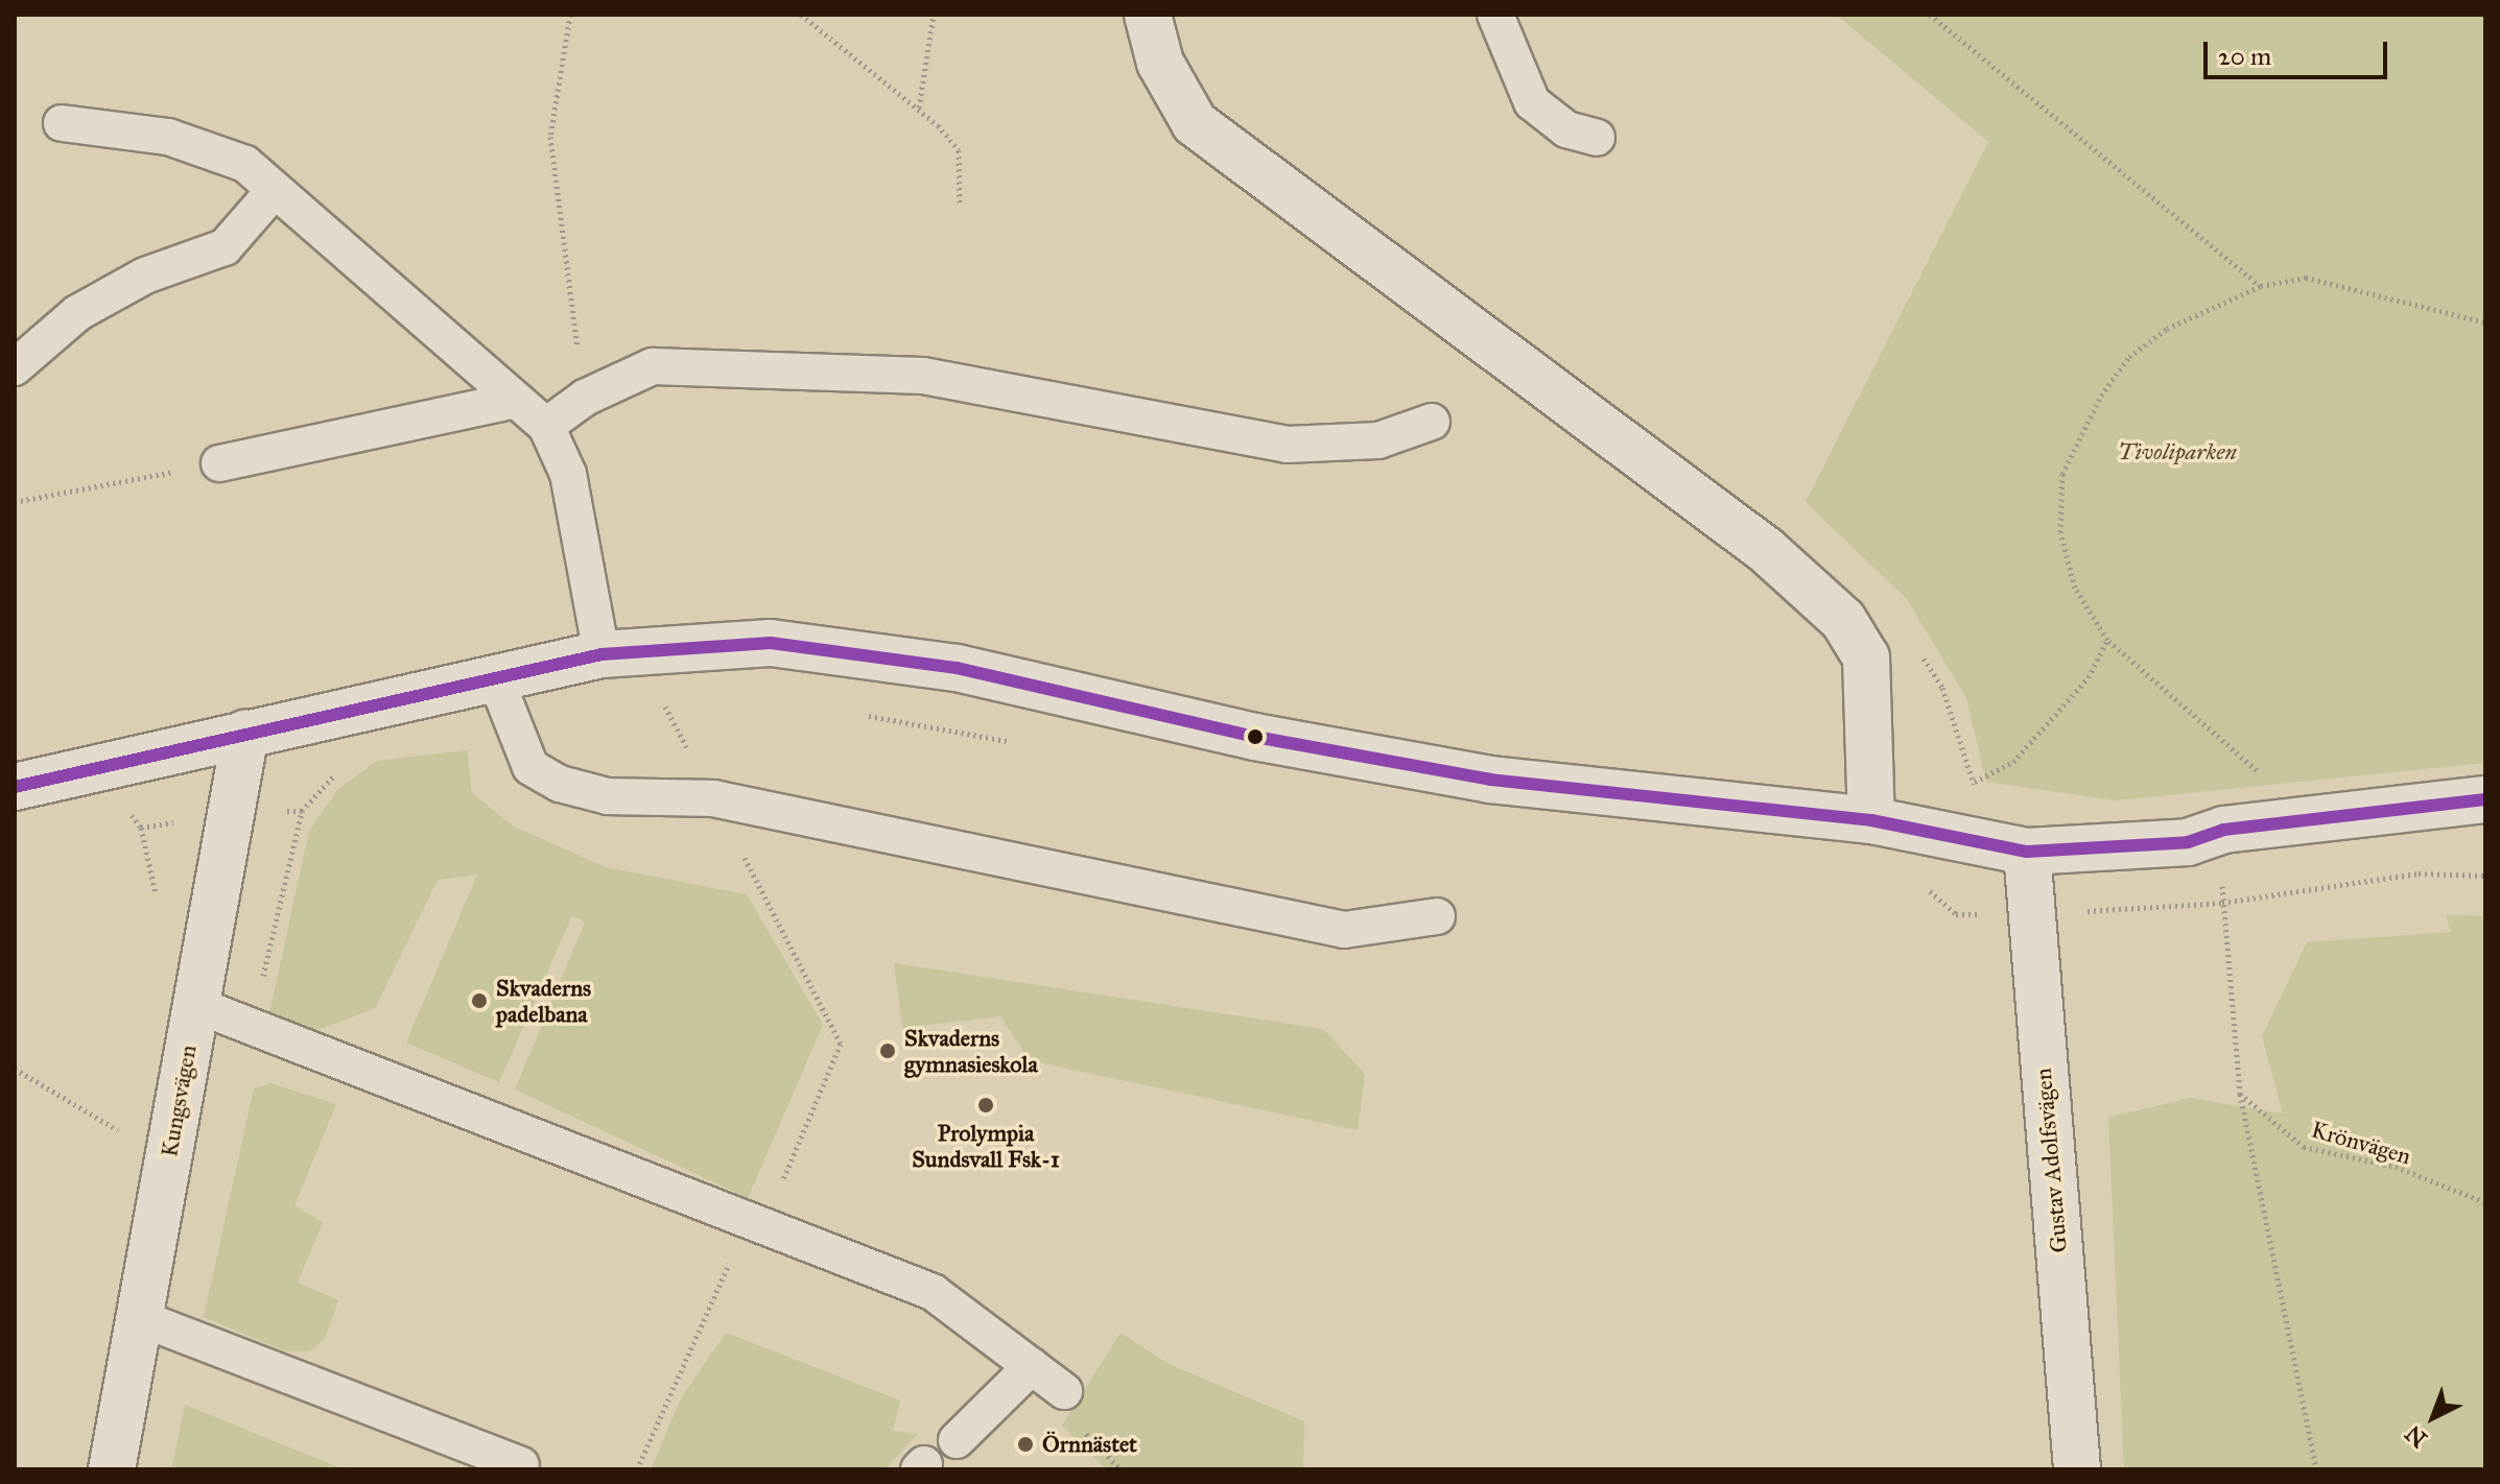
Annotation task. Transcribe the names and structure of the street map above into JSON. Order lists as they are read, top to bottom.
{
  "streets": {
    "street": ["Kungsvägen", "Gustav Adolfsvägen"],
    "path": ["Krönvägen"]
  },
  "parks": ["Tivoliparken"],
  "places": [
    "Skvaderns padelbana",
    "Skvaderns gymnasieskola",
    "Prolympia Sundsvall Fsk-1",
    "Örnnästet"
  ],
  "scale_bar": "20 m",
  "north": "bottom left"
}
